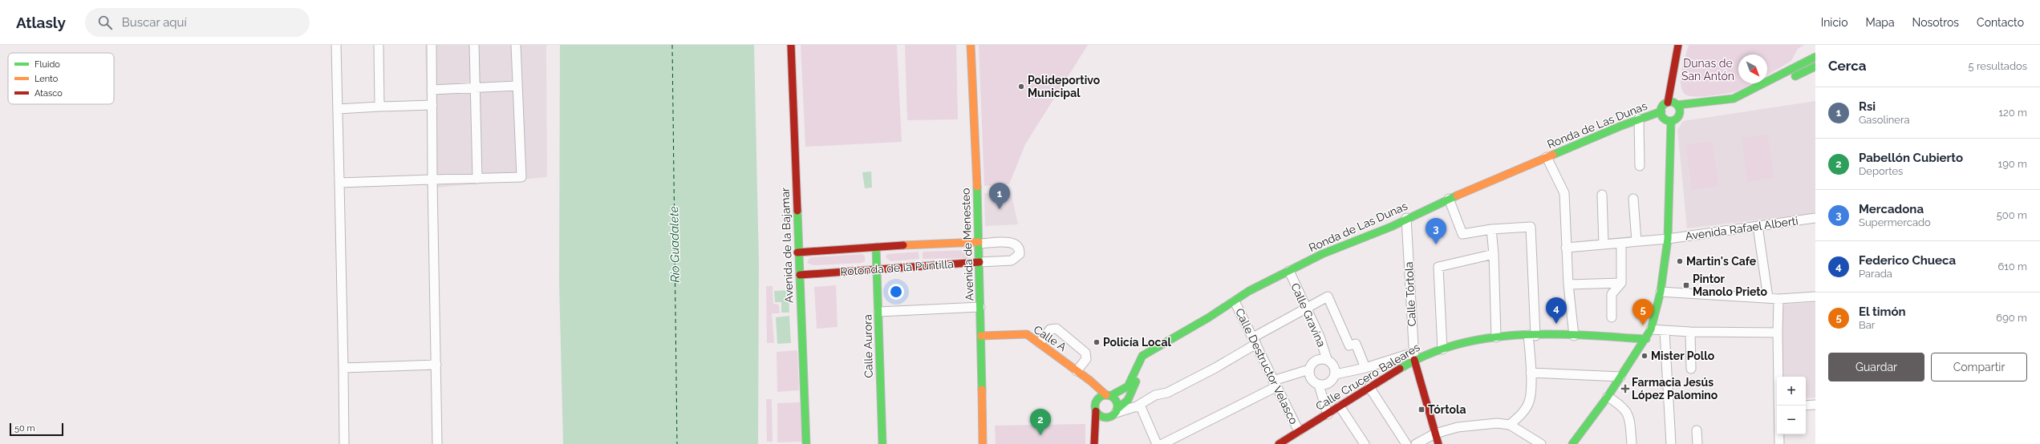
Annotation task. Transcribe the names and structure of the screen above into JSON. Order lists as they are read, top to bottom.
{
  "streets": {
    "street": [
      "Ronda de Las Dunas",
      "Avenida Rafael Alberti",
      "Avenida de Menesteo",
      "Avenida de la Bajamar",
      "Rotonda de la Puntilla",
      "Calle Tórtola",
      "Calle Gravina",
      "Calle A",
      "Calle Aurora",
      "Calle Destructor Velasco",
      "Calle Crucero Baleares"
    ]
  },
  "crossings": [
    ["Ronda de Las Dunas", "Calle Tórtola"],
    ["Ronda de Las Dunas", "Calle Gravina"],
    ["Ronda de Las Dunas", "Calle Destructor Velasco"],
    ["Avenida de Menesteo", "Rotonda de la Puntilla"],
    ["Avenida de Menesteo", "Calle A"],
    ["Avenida de la Bajamar", "Rotonda de la Puntilla"],
    ["Rotonda de la Puntilla", "Calle Aurora"],
    ["Calle Tórtola", "Calle Crucero Baleares"],
    ["Calle Destructor Velasco", "Calle Crucero Baleares"]
  ],
  "water": ["Río Guadalete"],
  "parks": ["Dunas de San Antón"],
  "places": {
    "other": [
      "Polideportivo Municipal",
      "Martin's Cafe",
      "Policía Local",
      "Mister Pollo"
    ],
    "transit": ["Pintor Manolo Prieto", "Tórtola"],
    "health": ["Farmacia Jesús López Palomino"]
  },
  "legend": ["Fluido", "Lento", "Atasco"],
  "scale_bar": "50 m",
  "north": "bottom right",
  "page": {
    "header": "Atlasly",
    "search": "Buscar aquí",
    "nav": [
      "Inicio",
      "Mapa",
      "Nosotros",
      "Contacto"
    ],
    "heading": ["Cerca", "5 resultados"],
    "list": [
      {
        "mark": "1",
        "name": "Rsi",
        "note": "Gasolinera",
        "value": "120 m"
      },
      {
        "mark": "2",
        "name": "Pabellón Cubierto",
        "note": "Deportes",
        "value": "190 m"
      },
      {
        "mark": "3",
        "name": "Mercadona",
        "note": "Supermercado",
        "value": "500 m"
      },
      {
        "mark": "4",
        "name": "Federico Chueca",
        "note": "Parada",
        "value": "610 m"
      },
      {
        "mark": "5",
        "name": "El timón",
        "note": "Bar",
        "value": "690 m"
      }
    ],
    "pins": [
      "1",
      "3",
      "4",
      "5",
      "2"
    ],
    "buttons": ["Guardar", "Compartir"],
    "map_buttons": ["+", "−"],
    "scale": "50 m"
  }
}
